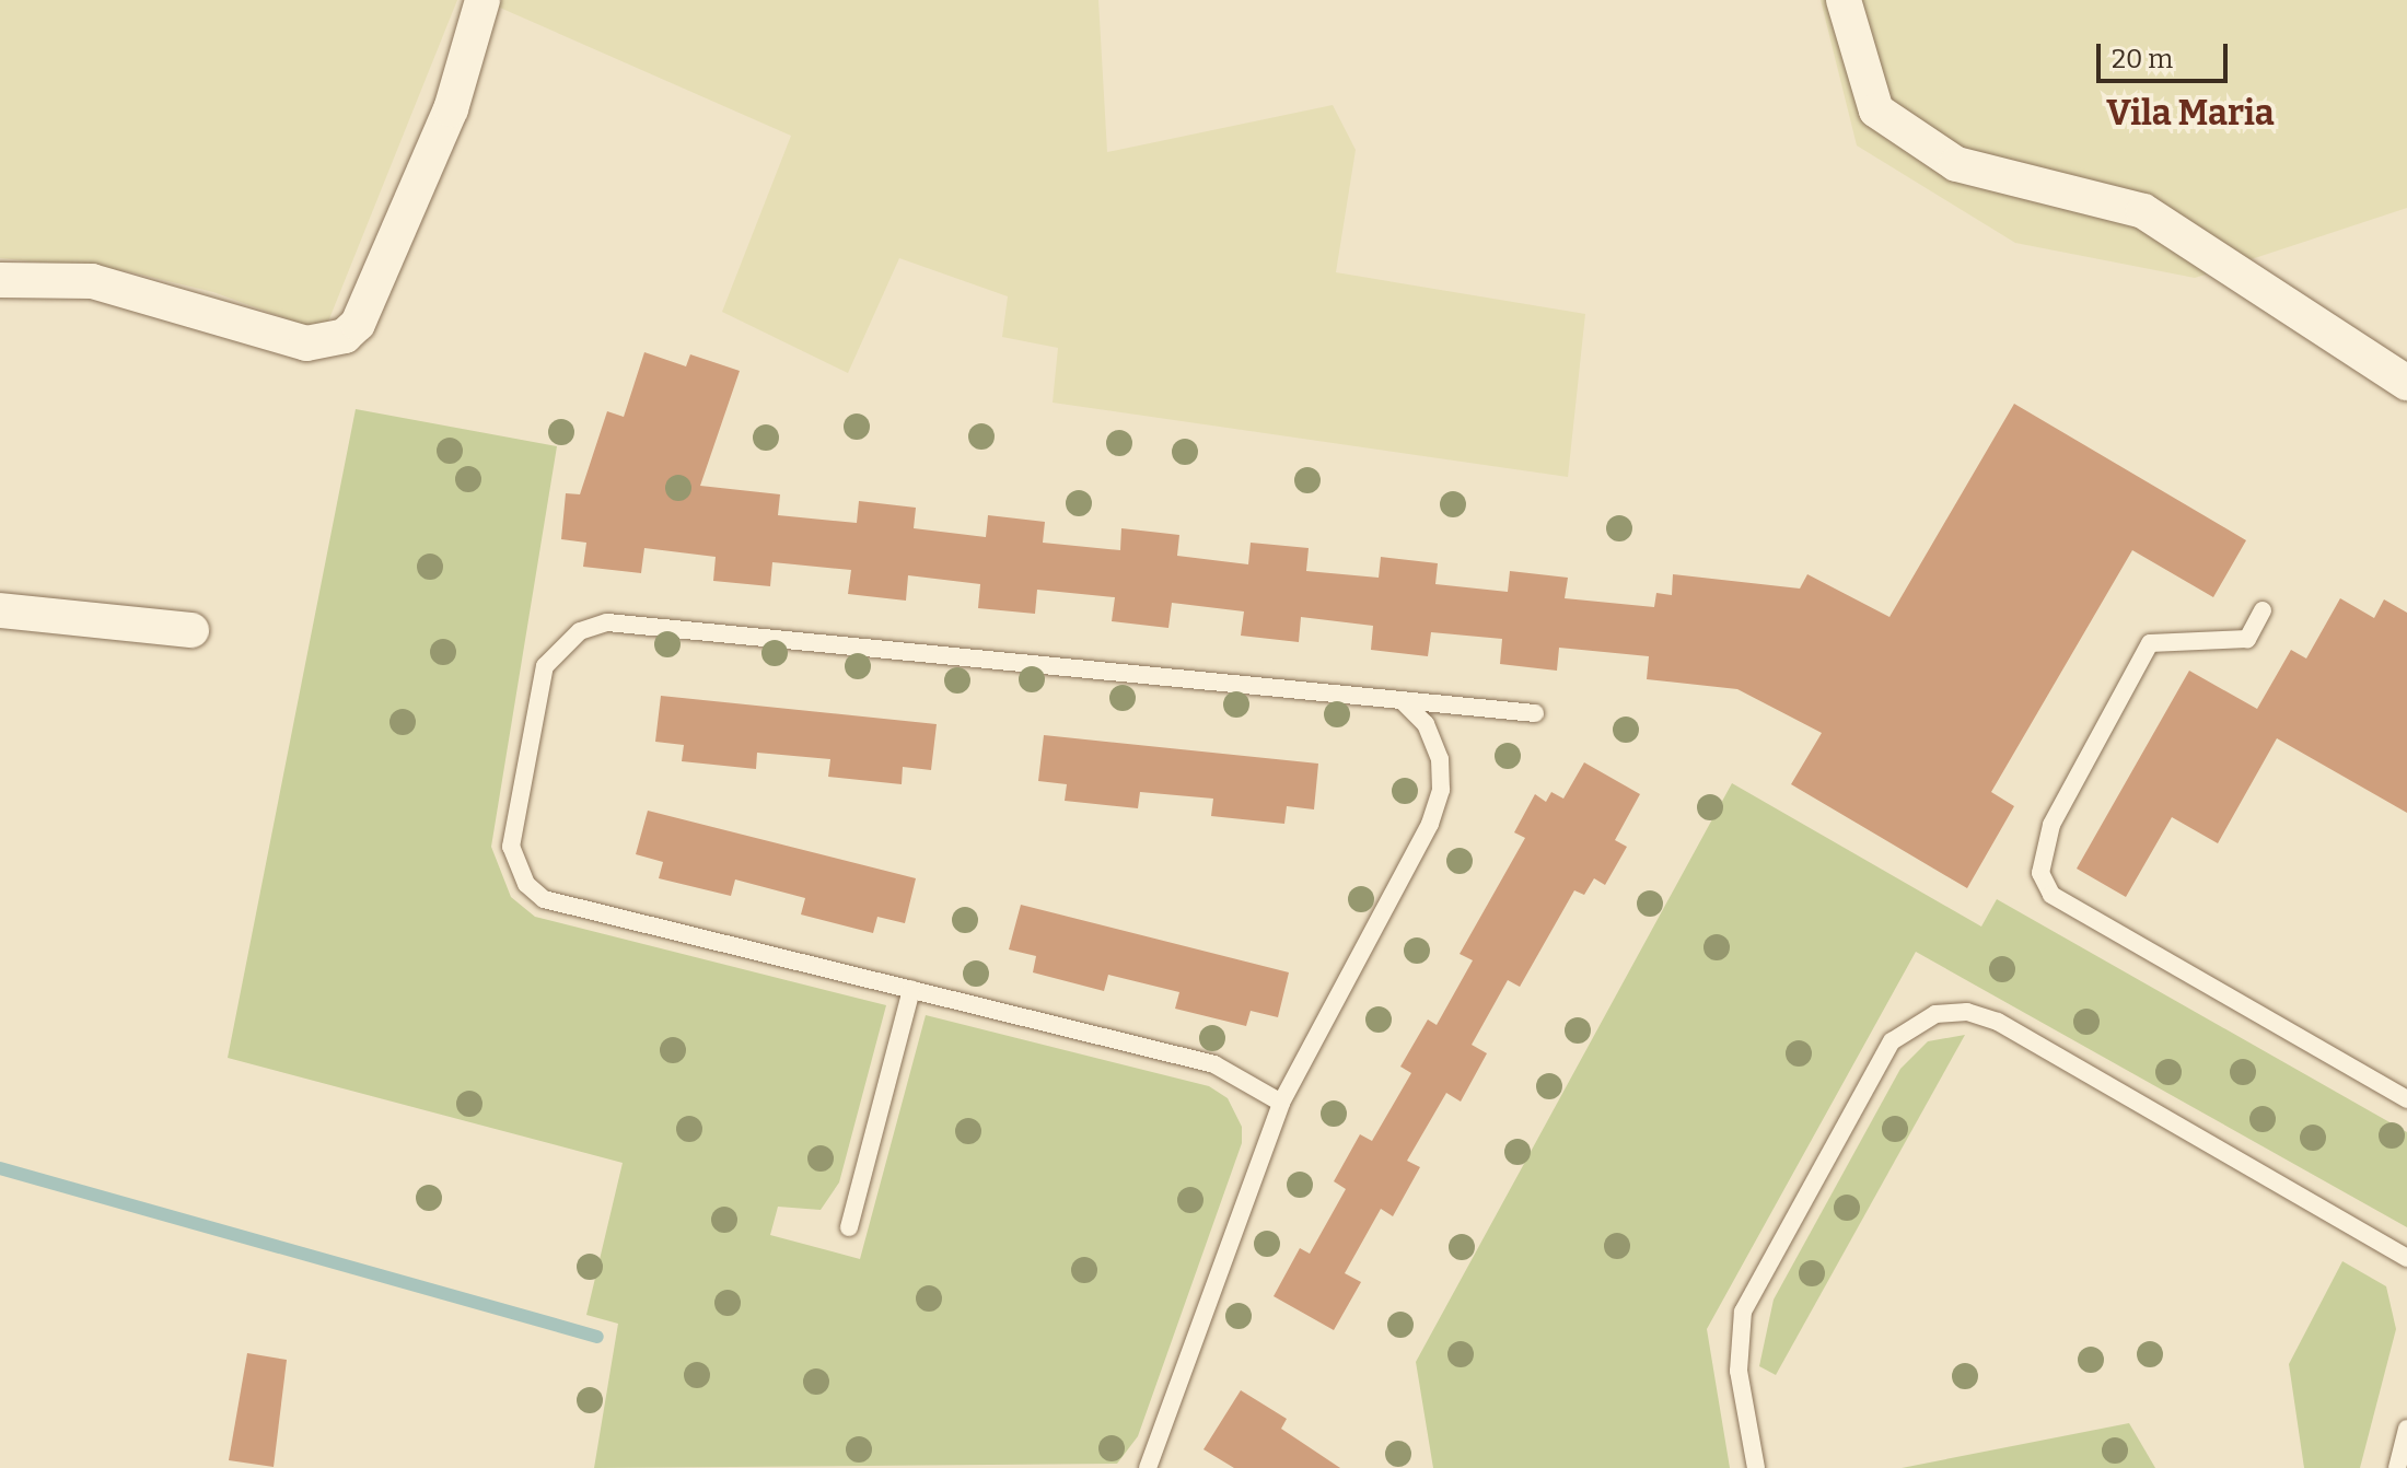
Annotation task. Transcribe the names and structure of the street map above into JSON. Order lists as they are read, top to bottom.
{
  "districts": ["Vila Maria"],
  "scale_bar": "20 m"
}
